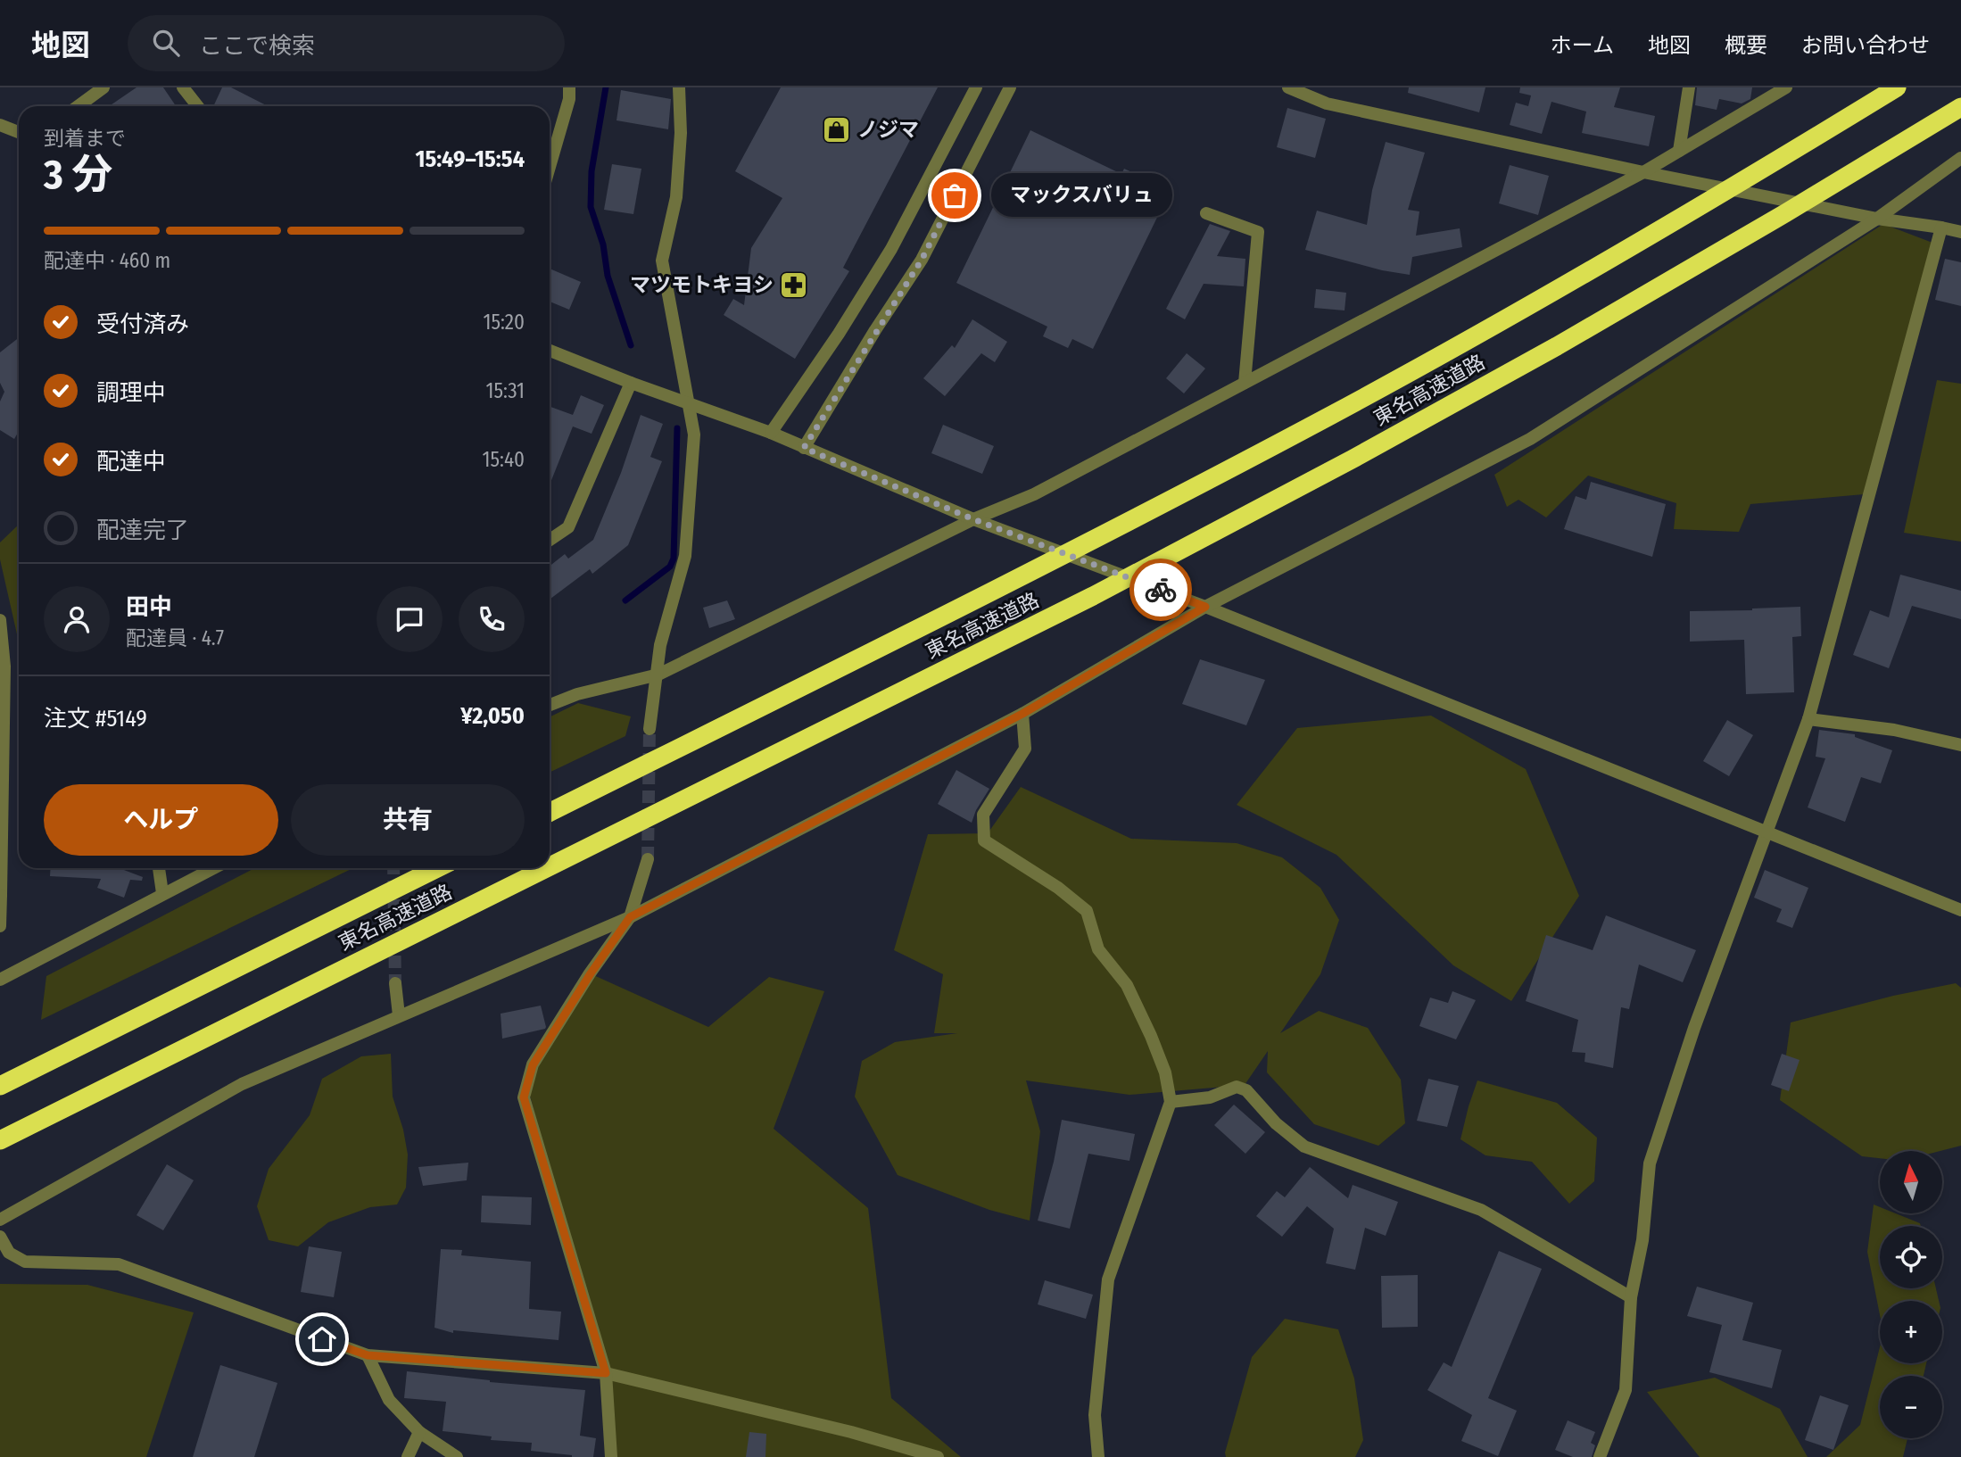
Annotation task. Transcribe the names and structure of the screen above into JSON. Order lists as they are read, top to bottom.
{
  "streets": {
    "highway": ["東名高速道路"]
  },
  "places": {
    "shop": ["ノジマ"],
    "other": ["マックスバリュ"],
    "pharmacy": ["マツモトキヨシ"]
  },
  "north": "top",
  "page": {
    "header": "地図",
    "search": "ここで検索",
    "nav": [
      "ホーム",
      "地図",
      "概要",
      "お問い合わせ"
    ],
    "heading": ["3 分", "到着まで", "15:49–15:54"],
    "panel": [
      "田中",
      "配達員 · 4.7",
      "注文 #5149",
      "¥2,050"
    ],
    "bubble": "マックスバリュ",
    "bar": "配達中 · 460 m",
    "list": [
      ["受付済み", "15:20"],
      ["調理中", "15:31"],
      ["配達中", "15:40"],
      "配達完了"
    ],
    "buttons": ["ヘルプ", "共有"],
    "map_buttons": ["+", "−"]
  }
}
